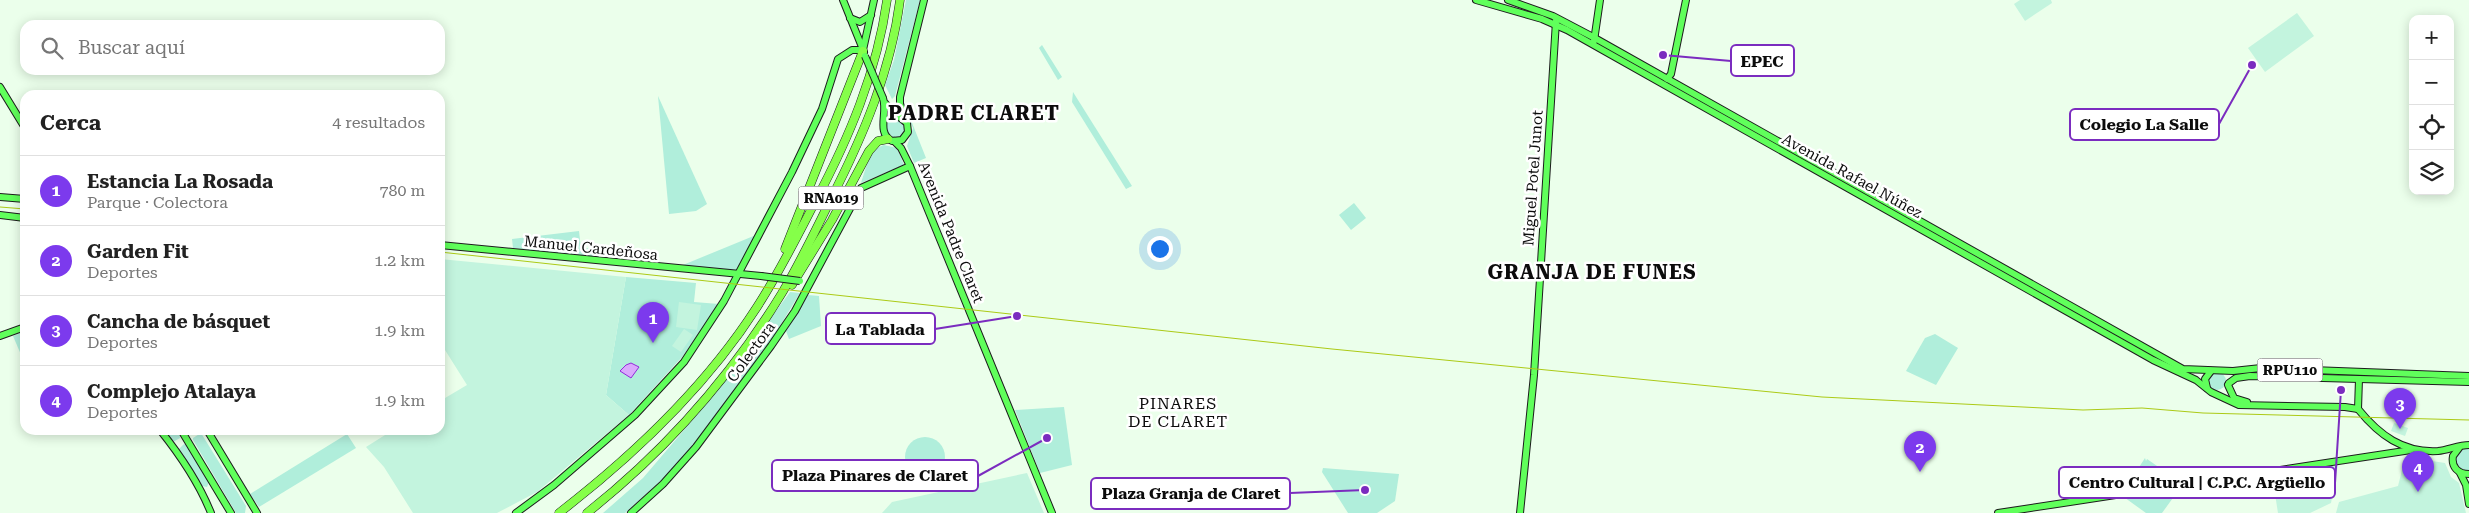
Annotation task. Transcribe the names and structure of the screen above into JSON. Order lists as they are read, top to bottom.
{
  "streets": {
    "highway": ["RNA019"],
    "main road": [
      "Avenida Rafael Núñez",
      "Miguel Potel Junot",
      "Avenida Padre Claret",
      "Manuel Cardeñosa",
      "Colectora",
      "RPU110"
    ]
  },
  "crossings": [
    ["Avenida Rafael Núñez", "Miguel Potel Junot"],
    ["Avenida Rafael Núñez", "RPU110"],
    ["Avenida Padre Claret", "Colectora"],
    ["Manuel Cardeñosa", "Colectora"]
  ],
  "districts": ["PADRE CLARET", "GRANJA DE FUNES", "PINARES DE CLARET"],
  "places": [
    "EPEC",
    "Colegio La Salle",
    "La Tablada",
    "Centro Cultural | C.P.C. Argüello",
    "Plaza Pinares de Claret",
    "Plaza Granja de Claret"
  ],
  "page": {
    "map_buttons": ["+", "−"],
    "search": "Buscar aquí",
    "heading": ["Cerca", "4 resultados"],
    "list": [
      {
        "mark": "1",
        "name": "Estancia La Rosada",
        "note": "Parque · Colectora",
        "value": "780 m"
      },
      {
        "mark": "2",
        "name": "Garden Fit",
        "note": "Deportes",
        "value": "1.2 km"
      },
      {
        "mark": "3",
        "name": "Cancha de básquet",
        "note": "Deportes",
        "value": "1.9 km"
      },
      {
        "mark": "4",
        "name": "Complejo Atalaya",
        "note": "Deportes",
        "value": "1.9 km"
      }
    ],
    "pins": [
      "1",
      "3",
      "2",
      "4"
    ]
  }
}
